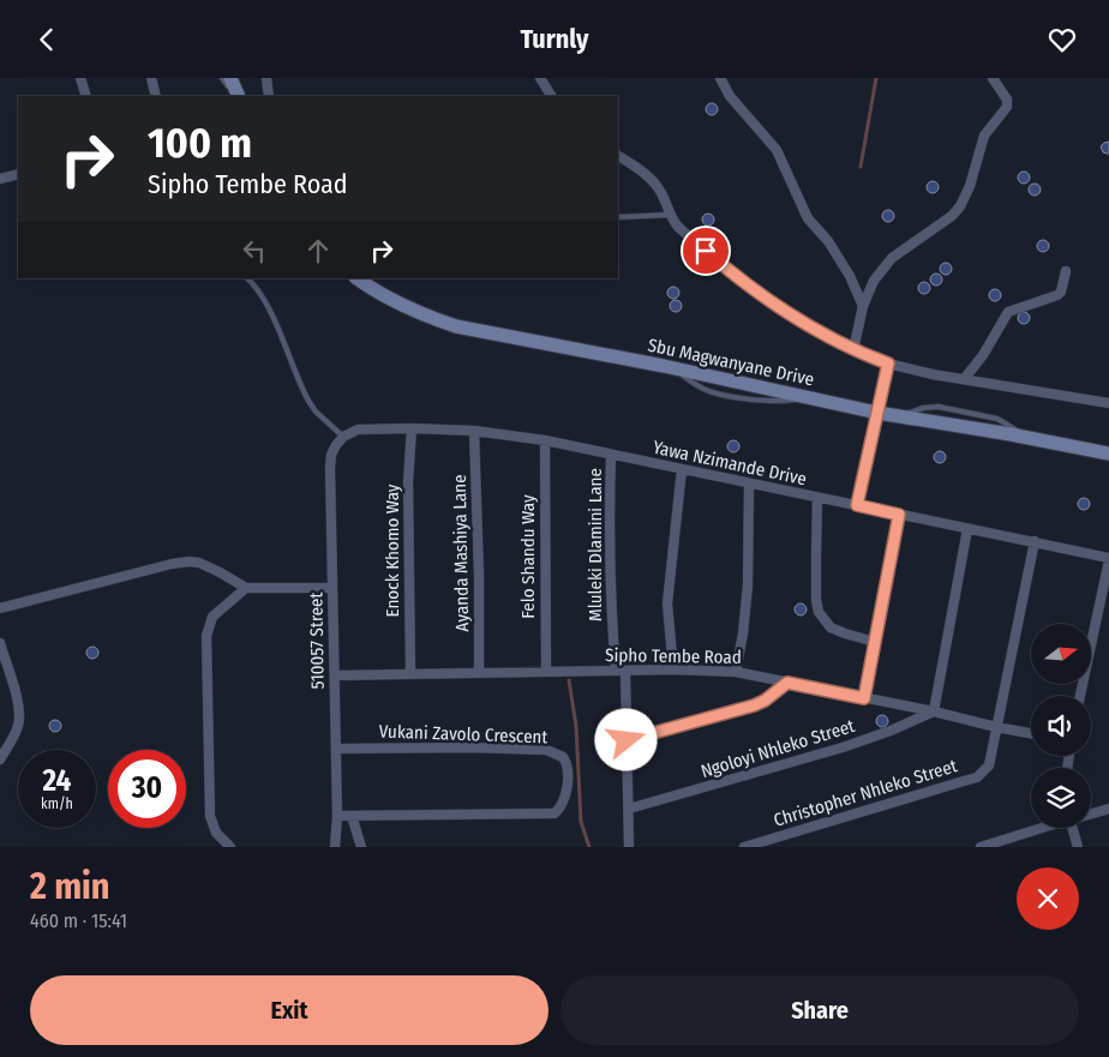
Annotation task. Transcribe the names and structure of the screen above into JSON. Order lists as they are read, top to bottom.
{
  "streets": {
    "main road": ["Sbu Magwanyane Drive"],
    "street": [
      "Yawa Nzimande Drive",
      "Mluleki Dlamini Lane",
      "Enock Khomo Way",
      "Ayanda Mashiya Lane",
      "Felo Shandu Way",
      "510057 Street",
      "Sipho Tembe Road",
      "Vukani Zavolo Crescent",
      "Ngoloyi Nhleko Street",
      "Christopher Nhleko Street"
    ]
  },
  "crossings": [
    ["Yawa Nzimande Drive", "Mluleki Dlamini Lane"],
    ["Yawa Nzimande Drive", "Enock Khomo Way"],
    ["Yawa Nzimande Drive", "Ayanda Mashiya Lane"],
    ["Yawa Nzimande Drive", "Felo Shandu Way"],
    ["Yawa Nzimande Drive", "510057 Street"],
    ["Yawa Nzimande Drive", "Christopher Nhleko Street"],
    ["Mluleki Dlamini Lane", "Sipho Tembe Road"],
    ["Mluleki Dlamini Lane", "Ngoloyi Nhleko Street"],
    ["Enock Khomo Way", "Sipho Tembe Road"],
    ["Ayanda Mashiya Lane", "Sipho Tembe Road"],
    ["Felo Shandu Way", "Sipho Tembe Road"],
    ["510057 Street", "Sipho Tembe Road"],
    ["510057 Street", "Vukani Zavolo Crescent"],
    ["Sipho Tembe Road", "Ngoloyi Nhleko Street"],
    ["Sipho Tembe Road", "Christopher Nhleko Street"]
  ],
  "north": "right",
  "page": {
    "header": "Turnly",
    "turn": ["100 m", "Sipho Tembe Road"],
    "speed": "24 km/h",
    "limit": "30",
    "heading": ["2 min", "460 m · 15:41"],
    "buttons": ["Exit", "Share"]
  }
}
